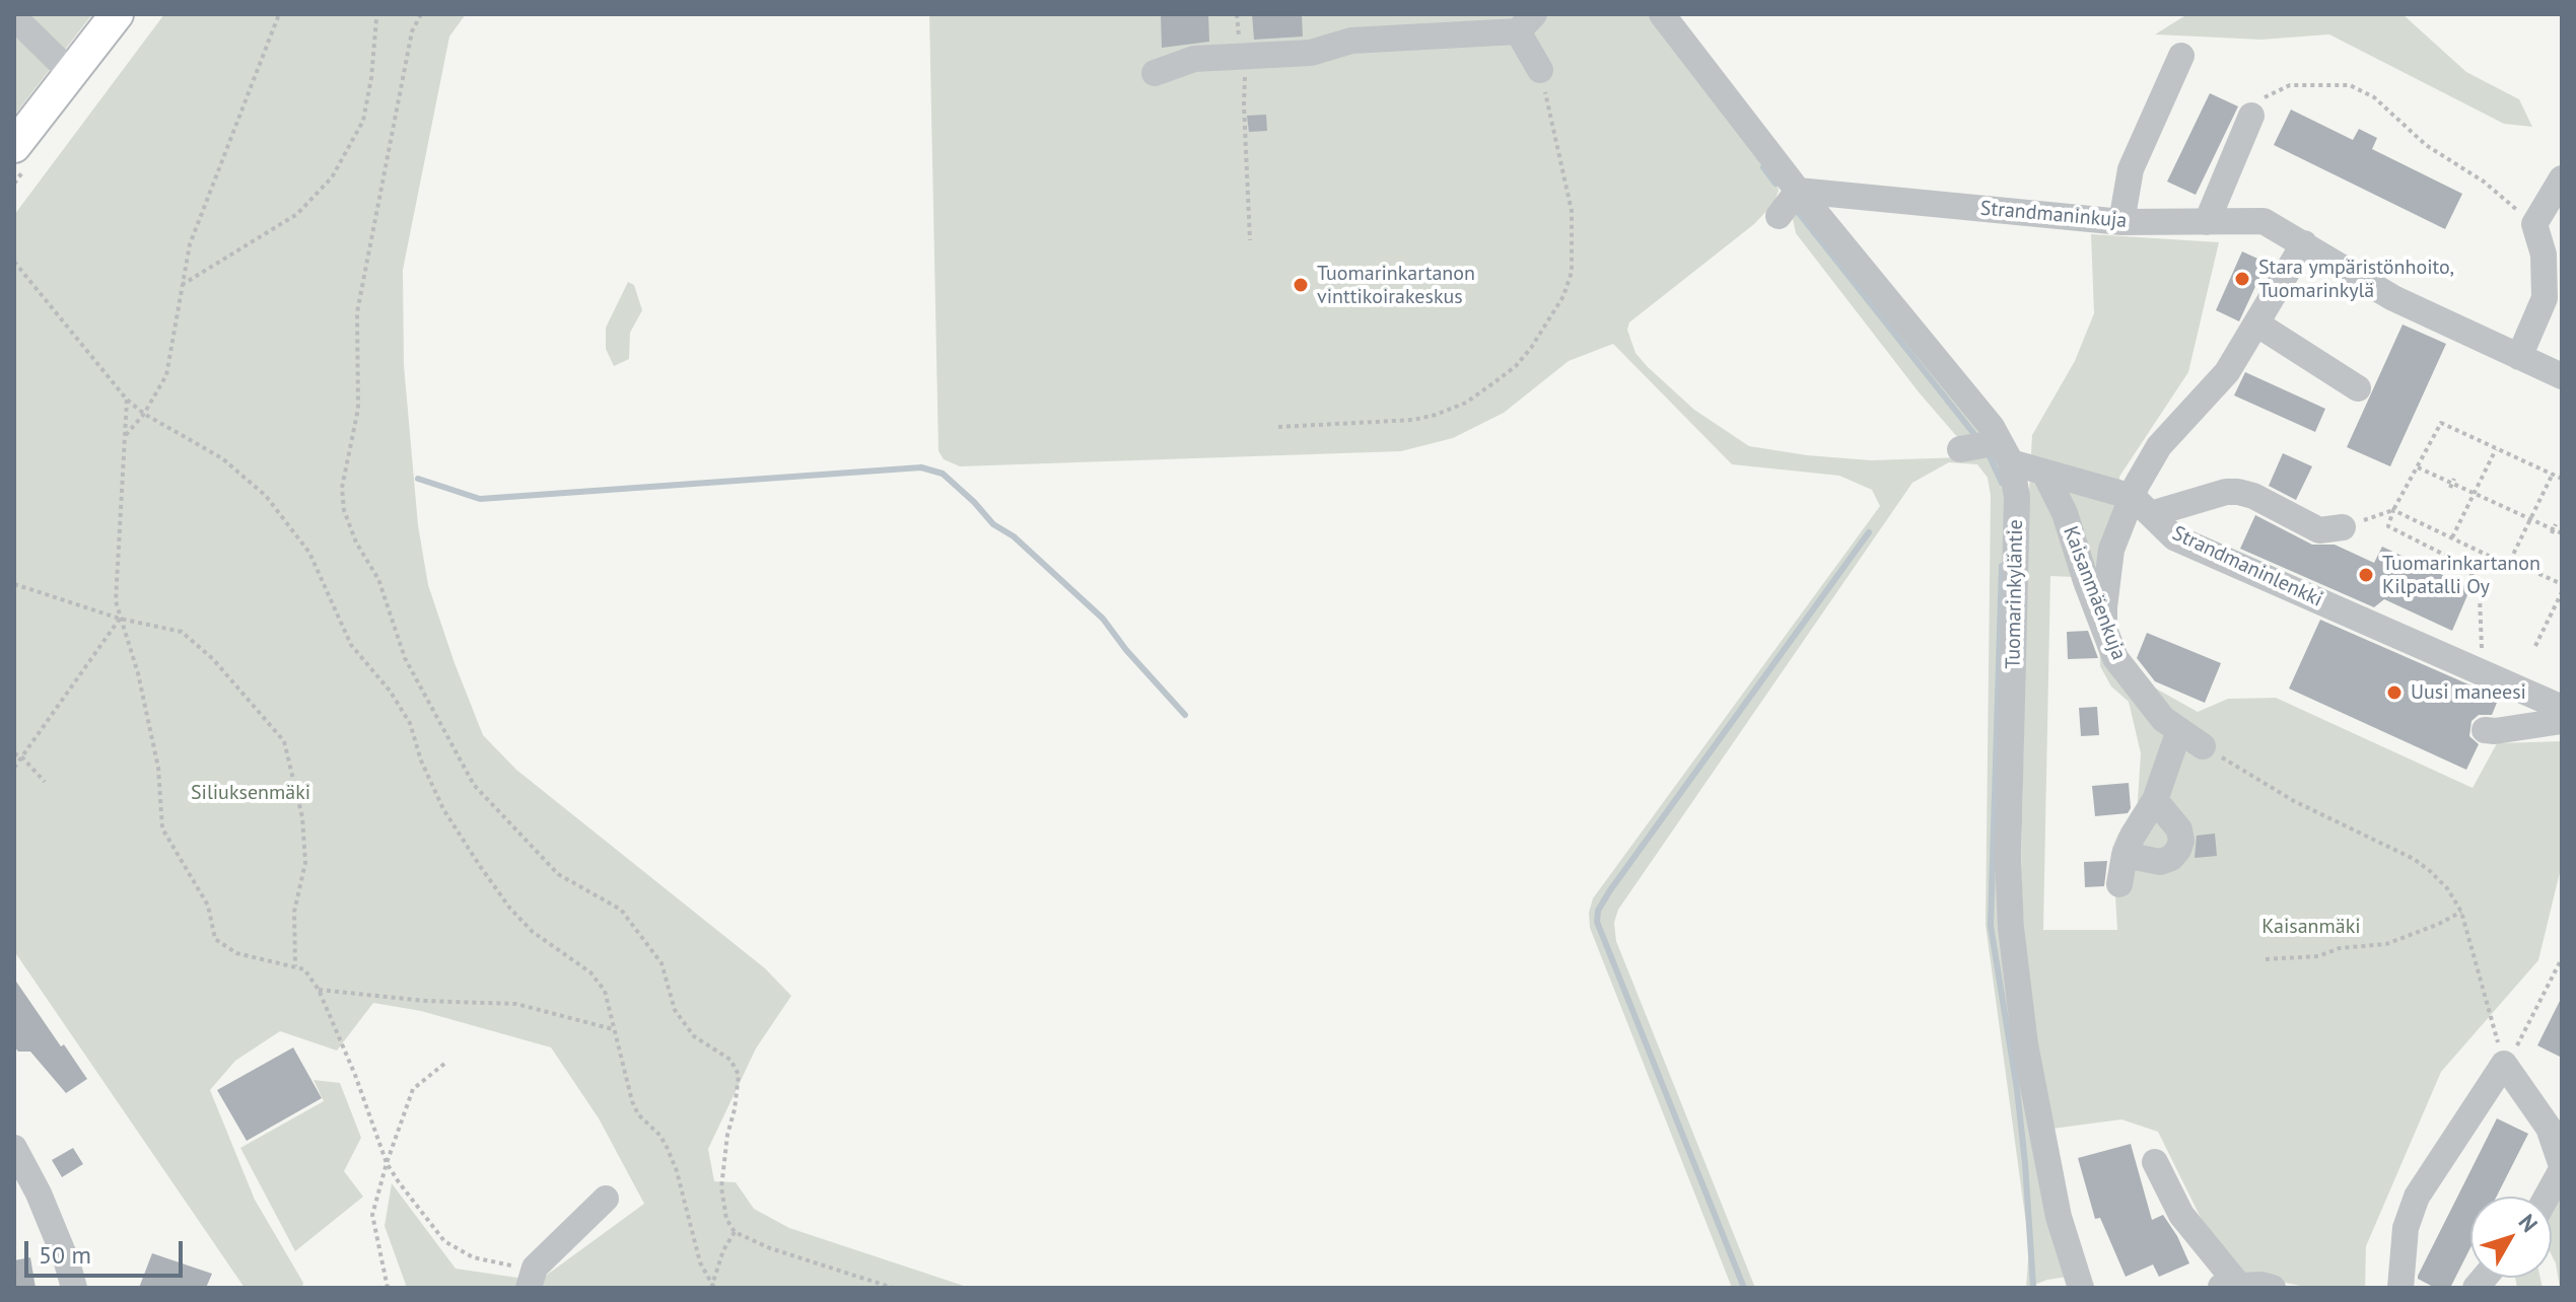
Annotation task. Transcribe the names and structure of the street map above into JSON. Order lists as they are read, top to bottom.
{
  "streets": {
    "street": [
      "Strandmaninkuja",
      "Strandmaninlenkki",
      "Kaisanmäenkuja",
      "Tuomarinkyläntie"
    ]
  },
  "crossings": [
    ["Strandmaninkuja", "Tuomarinkyläntie"]
  ],
  "parks": ["Siliuksenmäki", "Kaisanmäki"],
  "places": [
    "Stara ympäristönhoito, Tuomarinkylä",
    "Tuomarinkartanon vinttikoirakeskus",
    "Tuomarinkartanon Kilpatalli Oy",
    "Uusi maneesi"
  ],
  "scale_bar": "50 m",
  "north": "top right"
}
